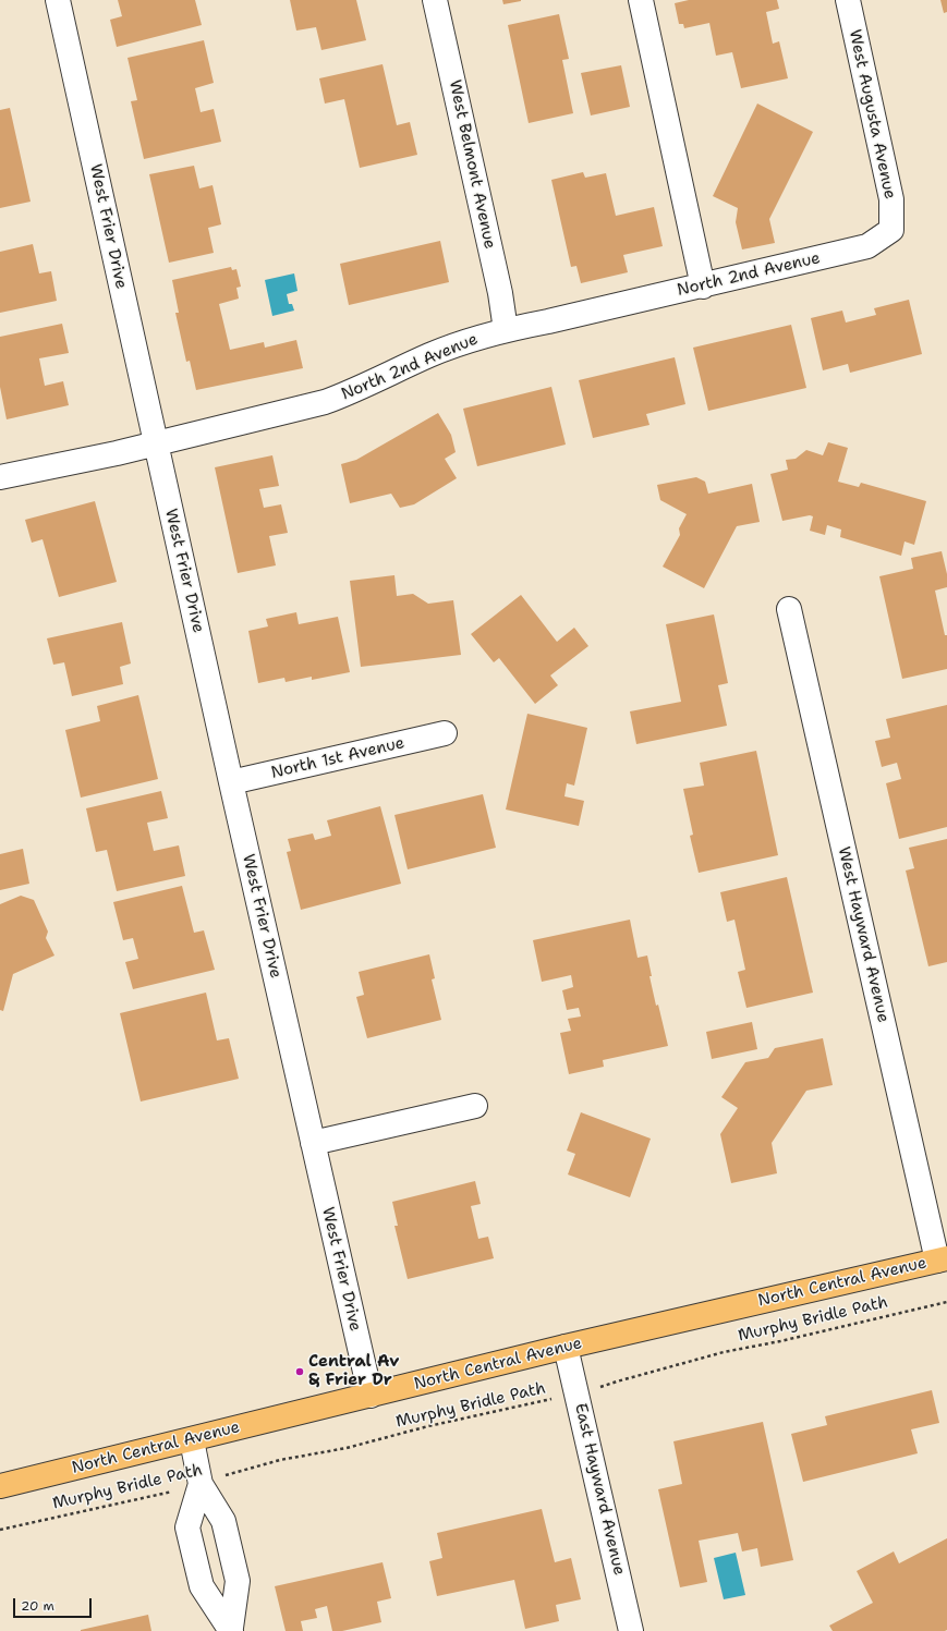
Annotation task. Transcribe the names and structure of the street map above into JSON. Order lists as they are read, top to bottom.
{
  "streets": {
    "main road": ["North Central Avenue"],
    "street": [
      "West Augusta Avenue",
      "West Belmont Avenue",
      "West Frier Drive",
      "North 2nd Avenue",
      "North 1st Avenue",
      "West Hayward Avenue",
      "East Hayward Avenue"
    ],
    "path": ["Murphy Bridle Path"]
  },
  "crossings": [
    ["West Augusta Avenue", "North 2nd Avenue"],
    ["West Belmont Avenue", "North 2nd Avenue"],
    ["West Frier Drive", "North 2nd Avenue"],
    ["West Frier Drive", "North 1st Avenue"],
    ["West Frier Drive", "North Central Avenue"],
    ["West Hayward Avenue", "North Central Avenue"],
    ["North Central Avenue", "East Hayward Avenue"],
    ["Murphy Bridle Path", "East Hayward Avenue"]
  ],
  "places": ["Central Av & Frier Dr"],
  "scale_bar": "20 m"
}
